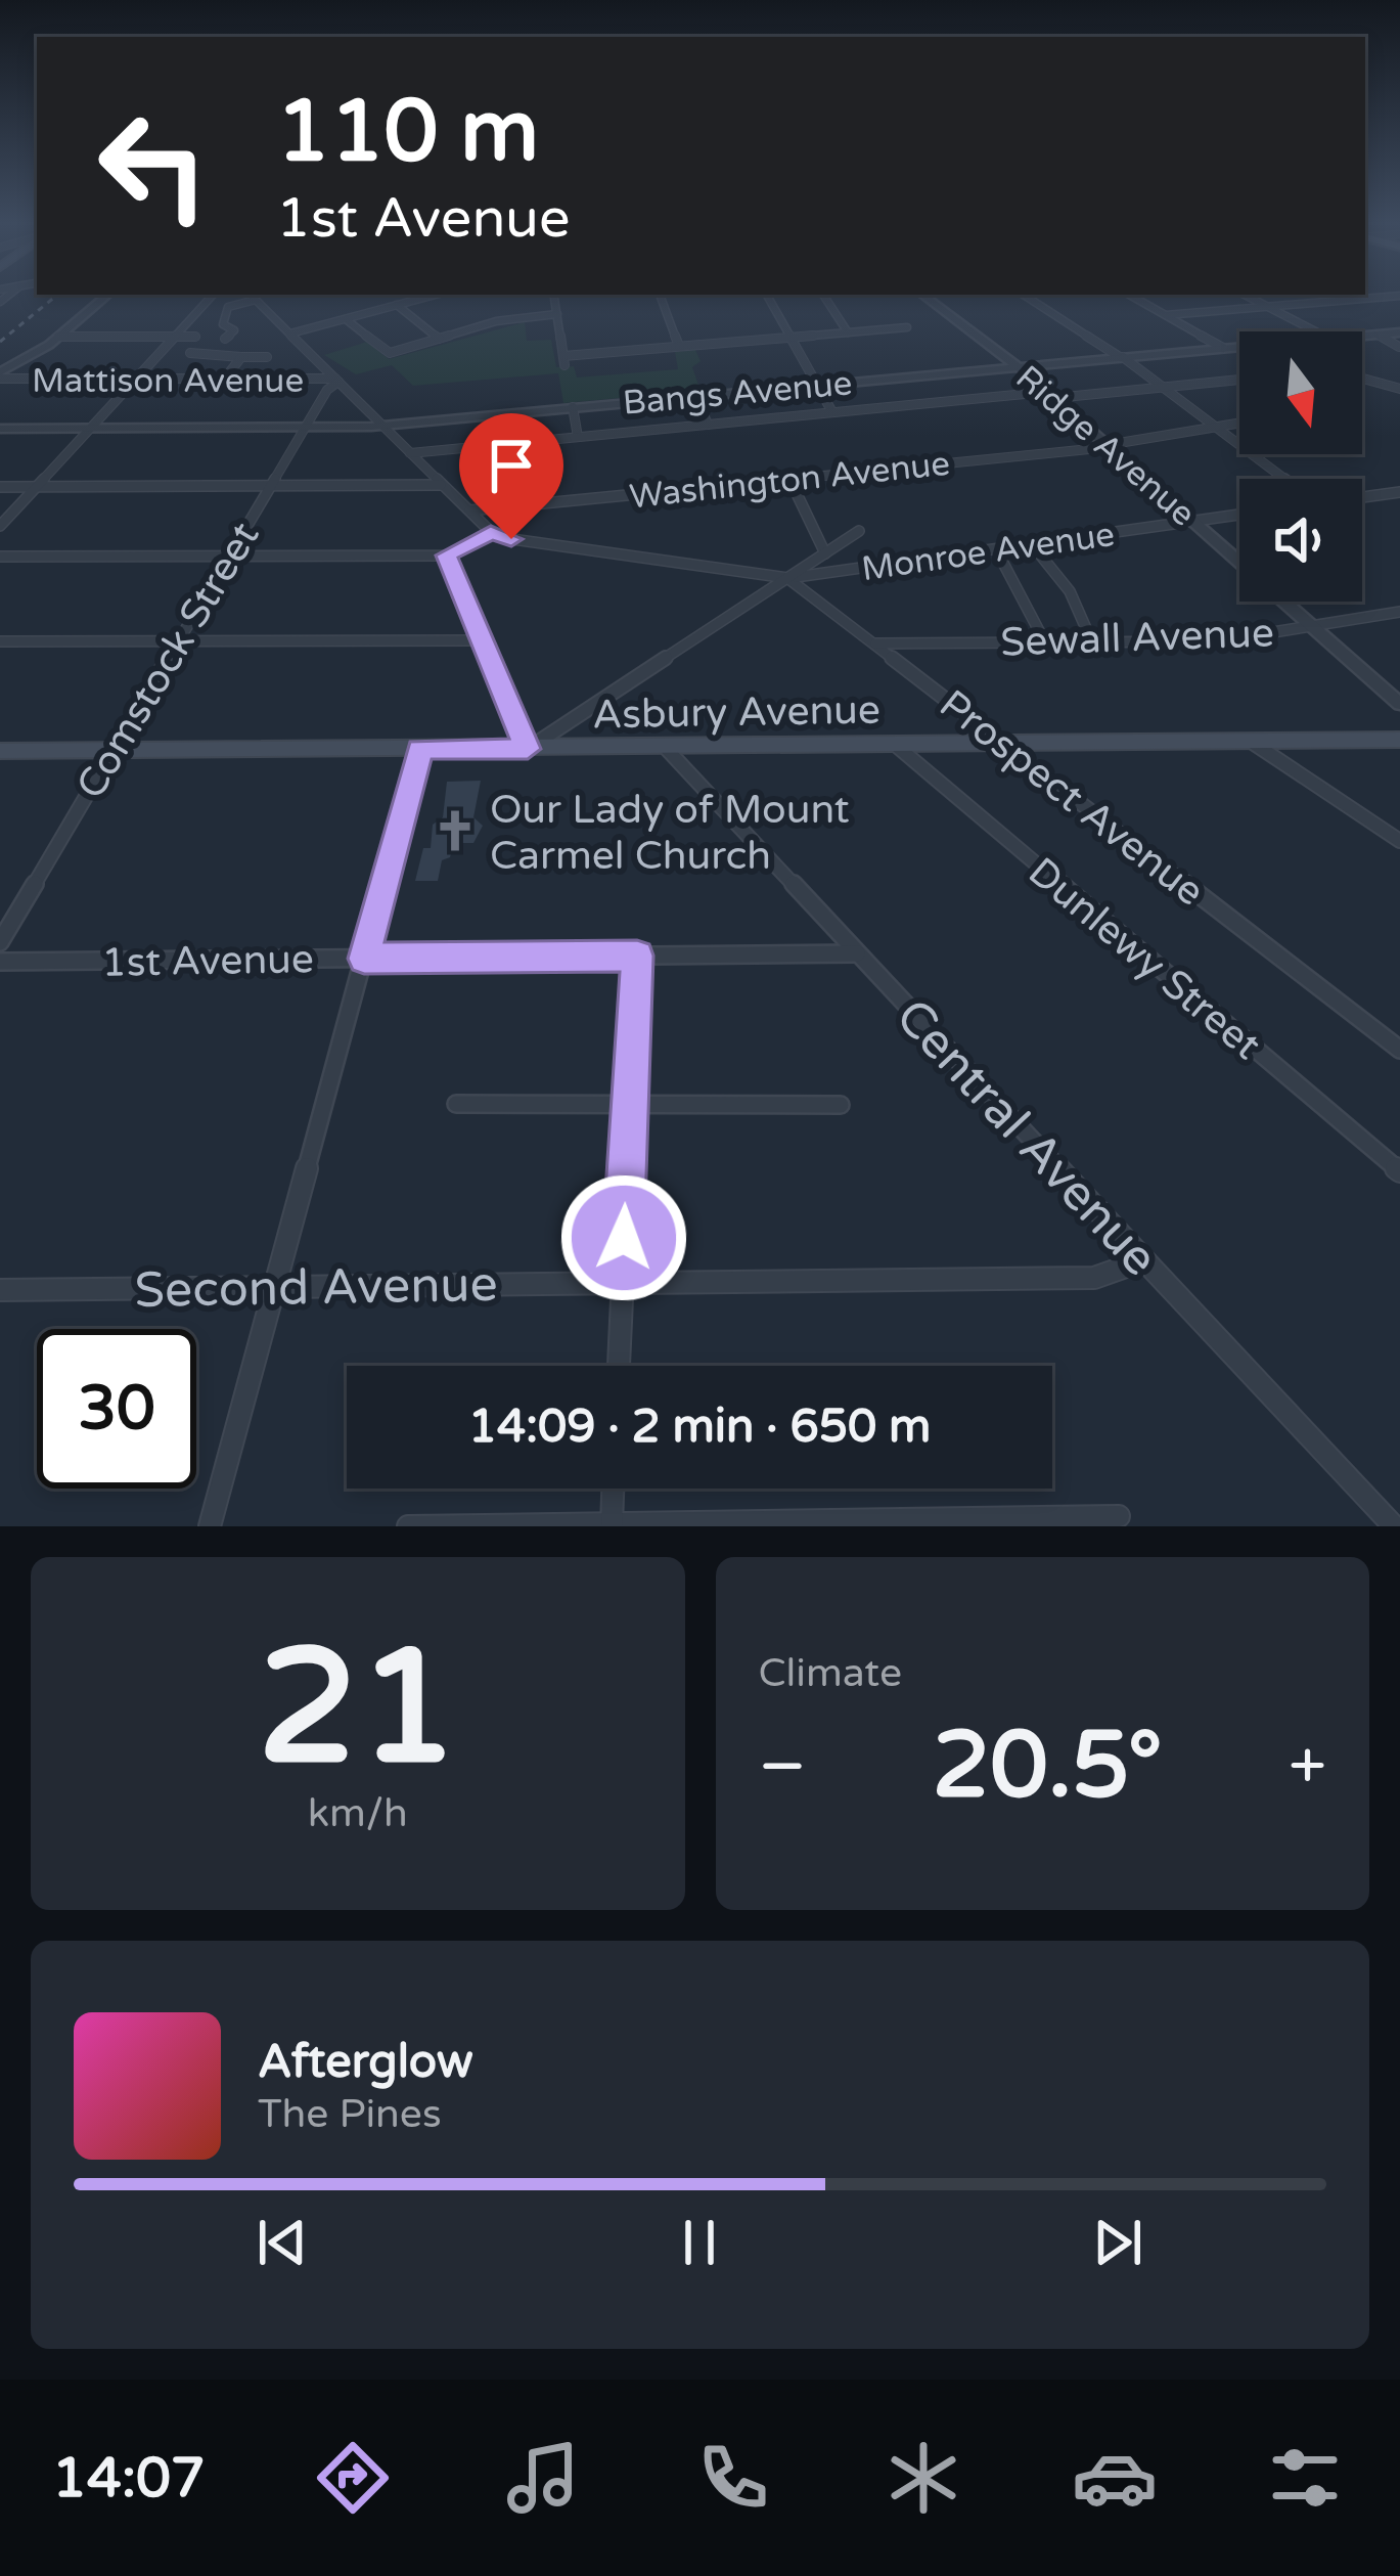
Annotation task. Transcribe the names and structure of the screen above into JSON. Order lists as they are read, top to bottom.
{
  "streets": {
    "main road": ["Asbury Avenue"],
    "street": [
      "Mattison Avenue",
      "Bangs Avenue",
      "Ridge Avenue",
      "Washington Avenue",
      "Monroe Avenue",
      "Sewall Avenue",
      "Comstock Street",
      "Prospect Avenue",
      "Dunlewy Street",
      "1st Avenue",
      "Central Avenue",
      "Second Avenue"
    ]
  },
  "crossings": [
    ["Mattison Avenue", "Comstock Street"],
    ["Bangs Avenue", "Ridge Avenue"],
    ["Bangs Avenue", "Comstock Street"],
    ["Ridge Avenue", "Washington Avenue"],
    ["Ridge Avenue", "Monroe Avenue"],
    ["Ridge Avenue", "Sewall Avenue"],
    ["Monroe Avenue", "Prospect Avenue"],
    ["Sewall Avenue", "Prospect Avenue"],
    ["Comstock Street", "Asbury Avenue"],
    ["Asbury Avenue", "Prospect Avenue"],
    ["Asbury Avenue", "Dunlewy Street"],
    ["Asbury Avenue", "Central Avenue"],
    ["1st Avenue", "Central Avenue"],
    ["Central Avenue", "Second Avenue"]
  ],
  "places": {
    "church": ["Our Lady of Mount Carmel Church"]
  },
  "north": "bottom",
  "page": {
    "turn": ["110 m", "1st Avenue"],
    "limit": "30",
    "trip": "14:09 · 2 min · 650 m",
    "tile": [
      ["21", "km/h"],
      "Climate"
    ],
    "heat": ["−", "20.5°", "+"],
    "song": ["Afterglow", "The Pines"],
    "tabs": "14:07"
  }
}
